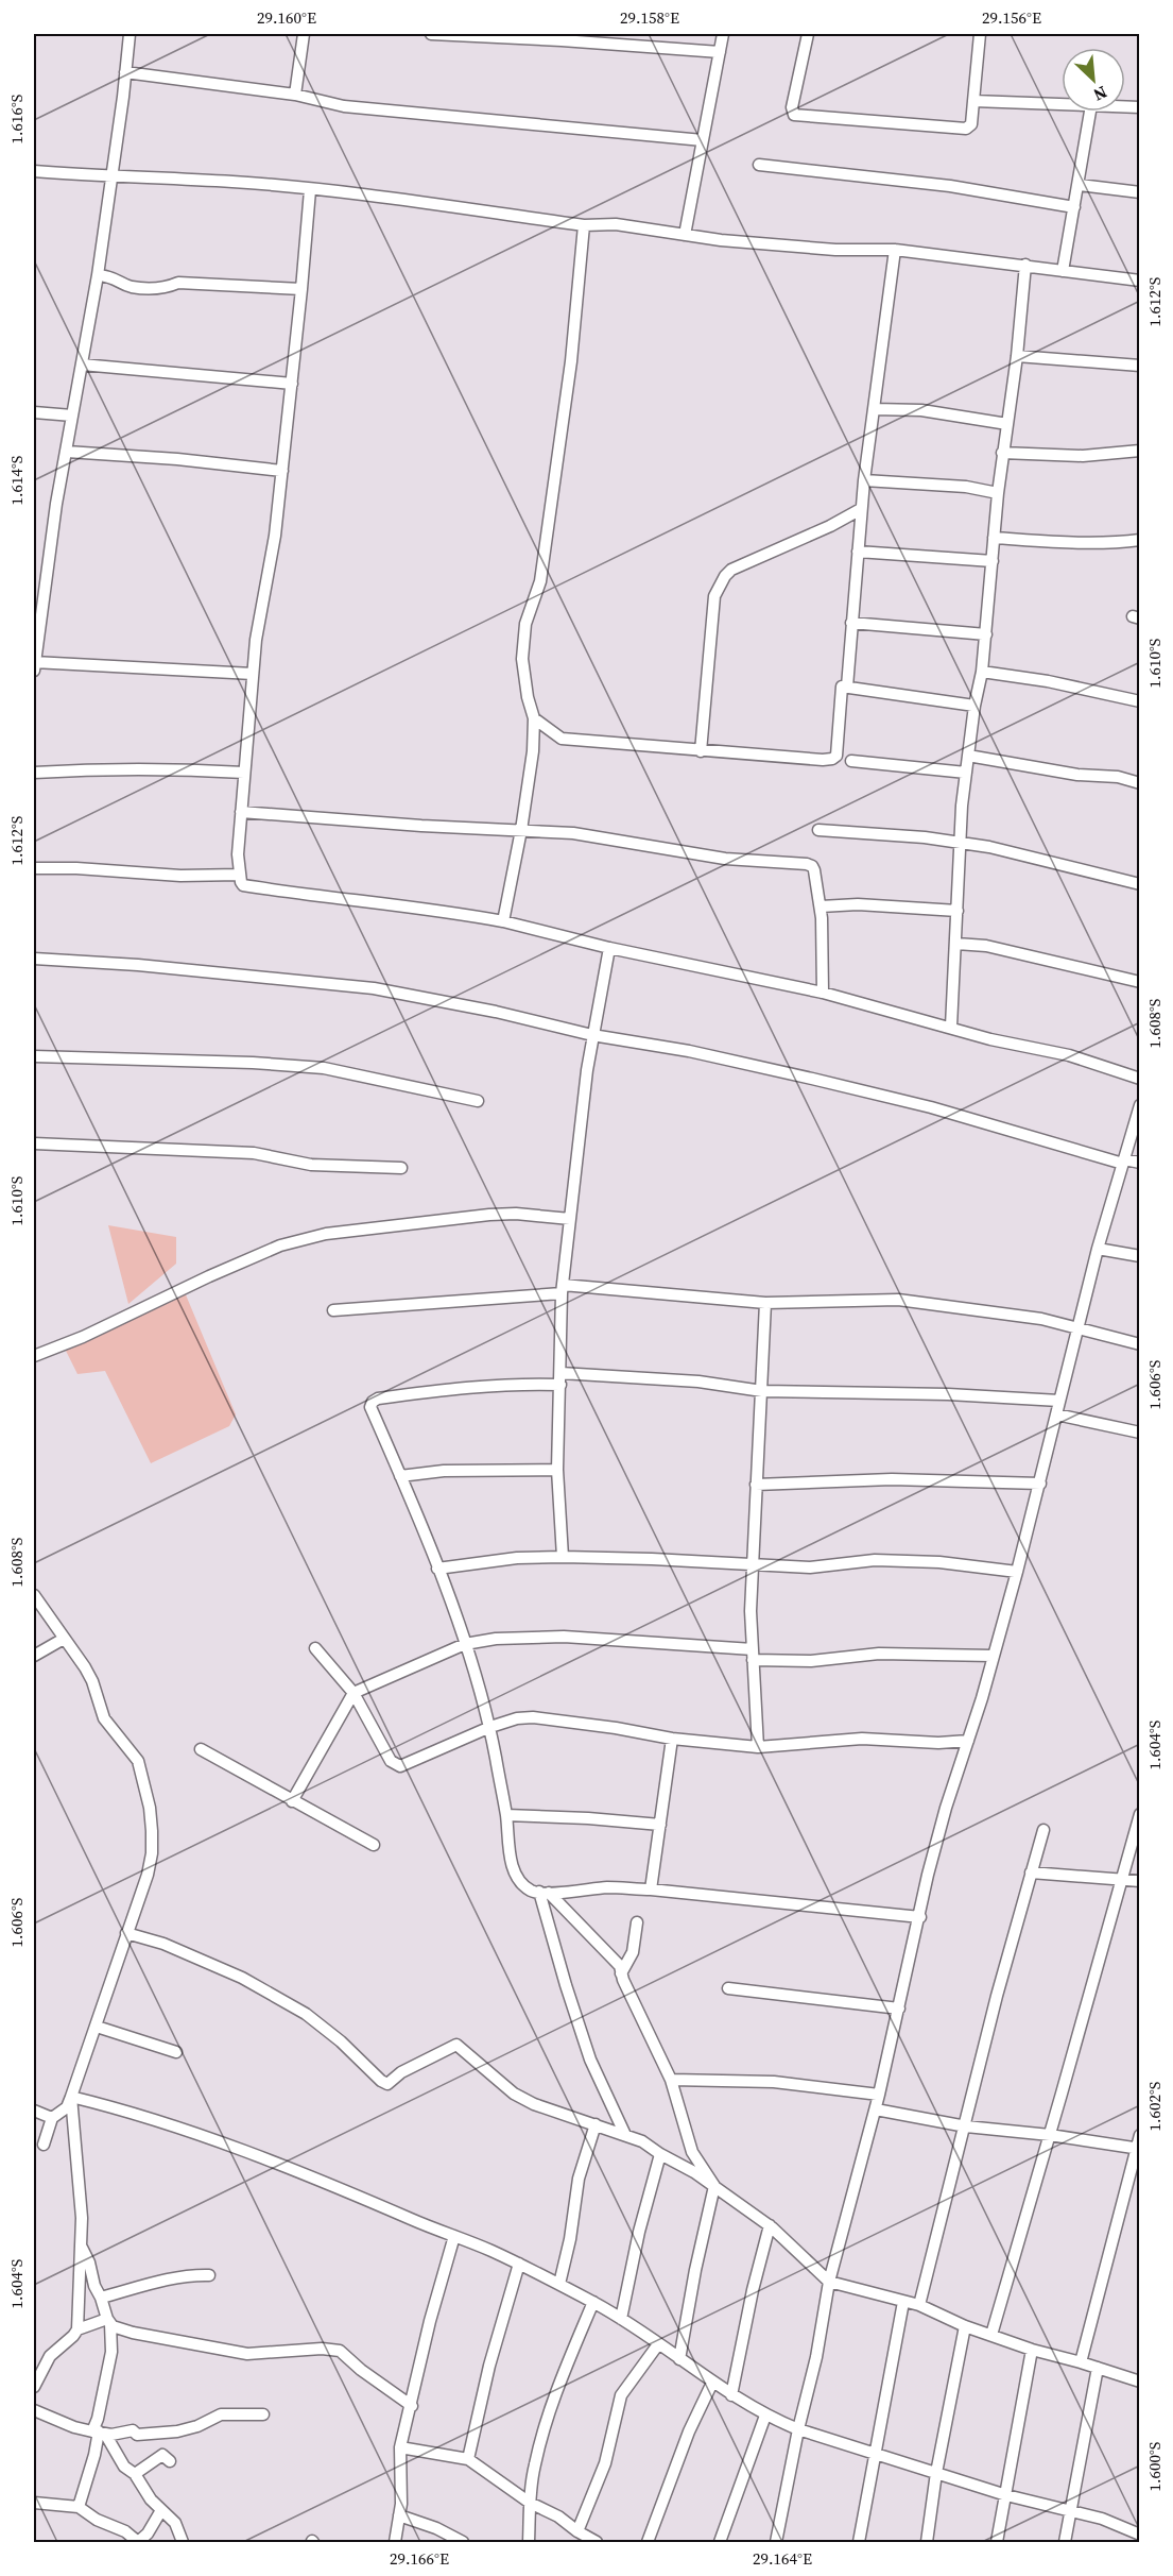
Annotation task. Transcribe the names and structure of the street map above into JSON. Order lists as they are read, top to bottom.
{
  "north": "bottom right",
  "coordinates": [
    "29.160°E",
    "29.158°E",
    "29.156°E",
    "1.616°S",
    "1.612°S",
    "1.614°S",
    "1.610°S",
    "1.608°S",
    "1.606°S",
    "1.604°S",
    "1.602°S",
    "1.600°S",
    "29.166°E",
    "29.164°E"
  ]
}
